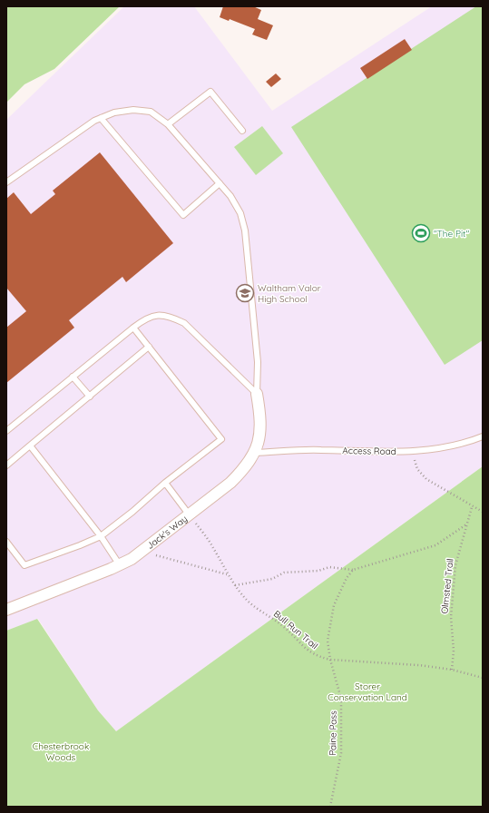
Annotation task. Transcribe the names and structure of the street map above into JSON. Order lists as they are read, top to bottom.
{
  "streets": {
    "street": ["Jack's Way"],
    "lane": ["Access Road"],
    "path": ["Olmsted Trail", "Bull Run Trail", "Paine Pass"]
  },
  "crossings": [
    ["Access Road", "Jack's Way"],
    ["Jack's Way", "Bull Run Trail"],
    ["Olmsted Trail", "Bull Run Trail"],
    ["Bull Run Trail", "Paine Pass"]
  ],
  "parks": ["Storer Conservation Land", "Chesterbrook Woods"],
  "places": {
    "sports": ["\"The Pit\""],
    "school or university": ["Waltham Valor High School"]
  }
}
